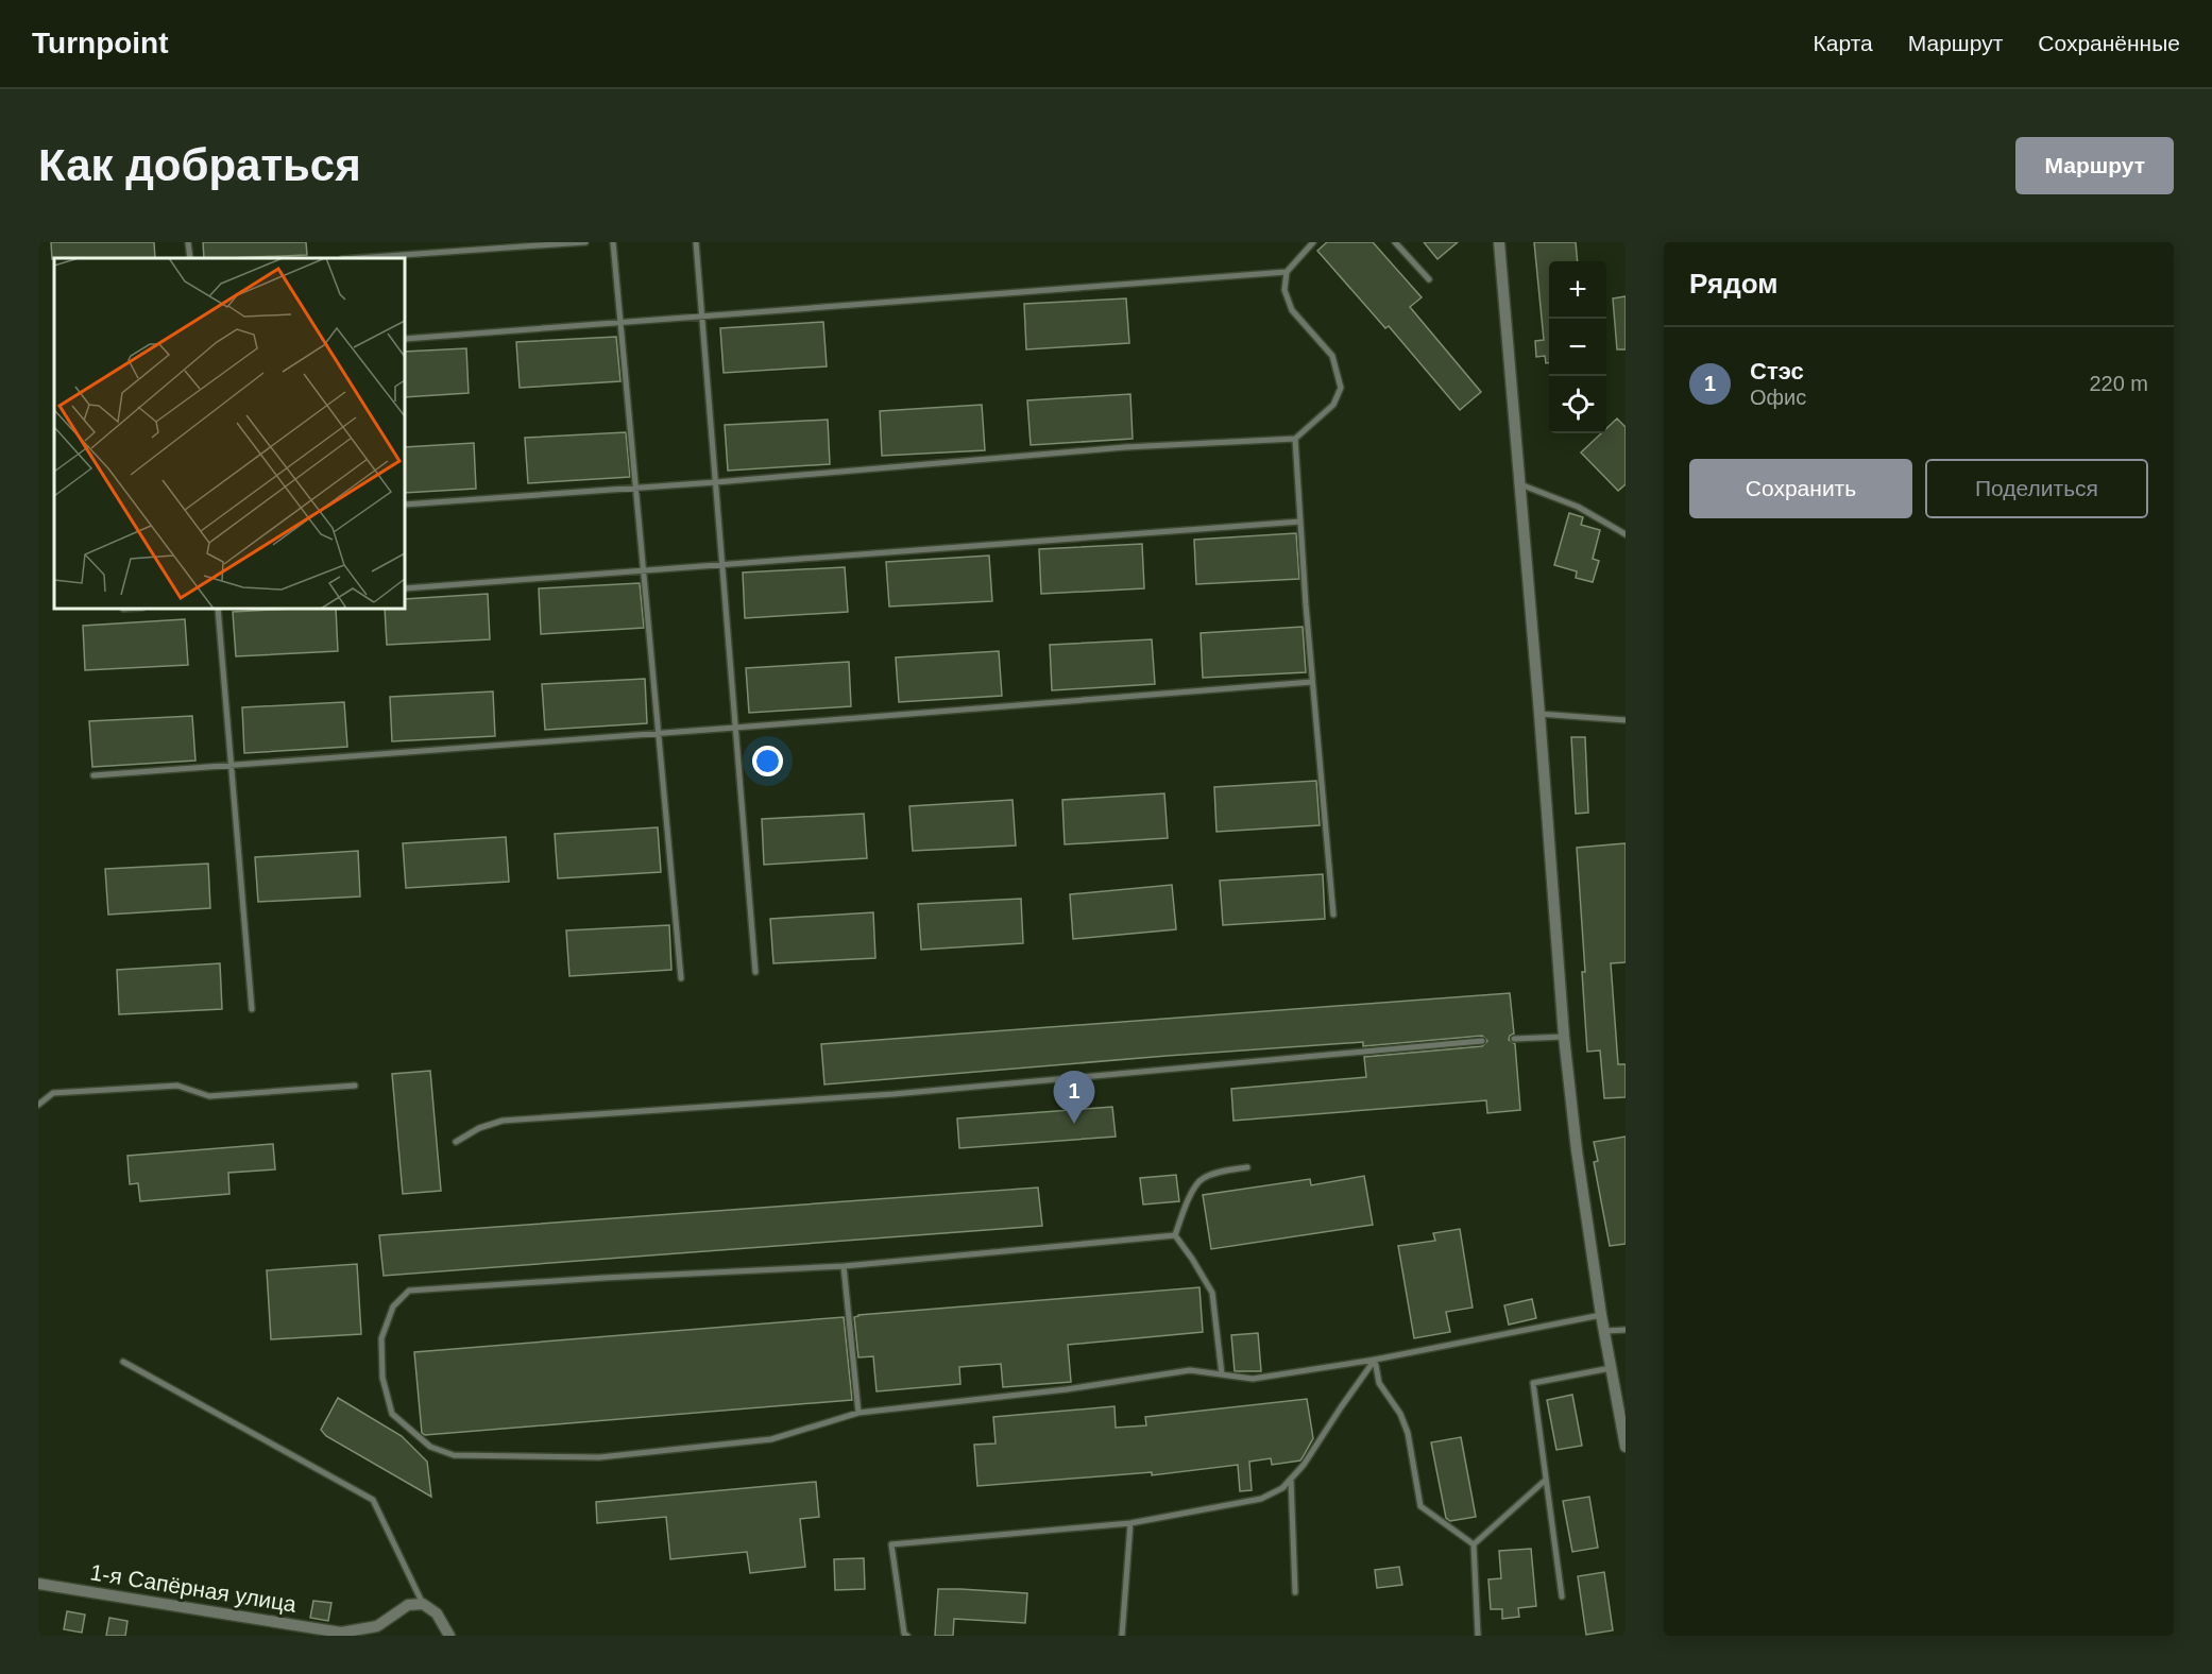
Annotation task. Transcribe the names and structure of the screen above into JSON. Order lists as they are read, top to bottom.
{
  "streets": {
    "street": ["1-я Сапёрная улица"]
  },
  "page": {
    "header": "Turnpoint",
    "nav": ["Карта", "Маршрут", "Сохранённые"],
    "buttons": [
      "Маршрут",
      ["Сохранить", "Поделиться"]
    ],
    "title": "Как добраться",
    "heading": "Рядом",
    "map_buttons": ["+", "−"],
    "list": [
      {
        "mark": "1",
        "name": "Стэс",
        "note": "Офис",
        "value": "220 m"
      }
    ],
    "pins": "1"
  }
}
